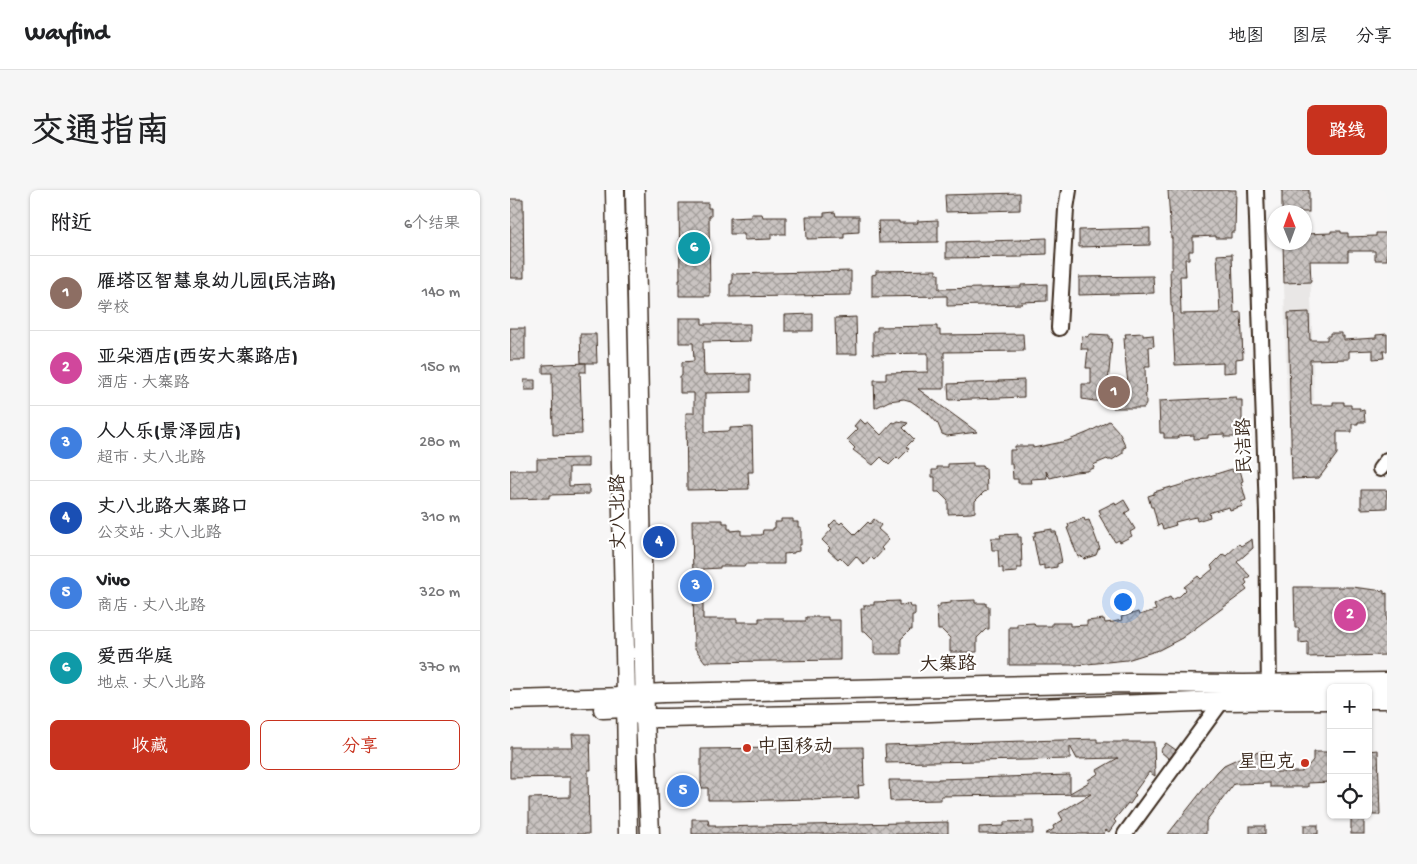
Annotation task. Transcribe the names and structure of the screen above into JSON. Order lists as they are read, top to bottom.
{
  "streets": {
    "main road": ["丈八北路", "大寨路"],
    "street": ["民洁路"]
  },
  "crossings": [
    ["民洁路", "大寨路"],
    ["丈八北路", "大寨路"]
  ],
  "places": ["中国移动", "星巴克"],
  "north": "top",
  "page": {
    "header": "Wayfind",
    "nav": ["地图", "图层", "分享"],
    "title": "交通指南",
    "buttons": [
      "路线",
      ["收藏", "分享"]
    ],
    "heading": ["附近", "6个结果"],
    "pins": [
      "6",
      "1",
      "4",
      "3",
      "2",
      "5"
    ],
    "list": [
      {
        "mark": "1",
        "name": "雁塔区智慧泉幼儿园(民洁路)",
        "note": "学校",
        "value": "140 m"
      },
      {
        "mark": "2",
        "name": "亚朵酒店(西安大寨路店)",
        "note": "酒店 · 大寨路",
        "value": "150 m"
      },
      {
        "mark": "3",
        "name": "人人乐(景泽园店)",
        "note": "超市 · 丈八北路",
        "value": "280 m"
      },
      {
        "mark": "4",
        "name": "丈八北路大寨路口",
        "note": "公交站 · 丈八北路",
        "value": "310 m"
      },
      {
        "mark": "5",
        "name": "Vivo",
        "note": "商店 · 丈八北路",
        "value": "320 m"
      },
      {
        "mark": "6",
        "name": "爱西华庭",
        "note": "地点 · 丈八北路",
        "value": "370 m"
      }
    ],
    "map_buttons": ["+", "−"]
  }
}
